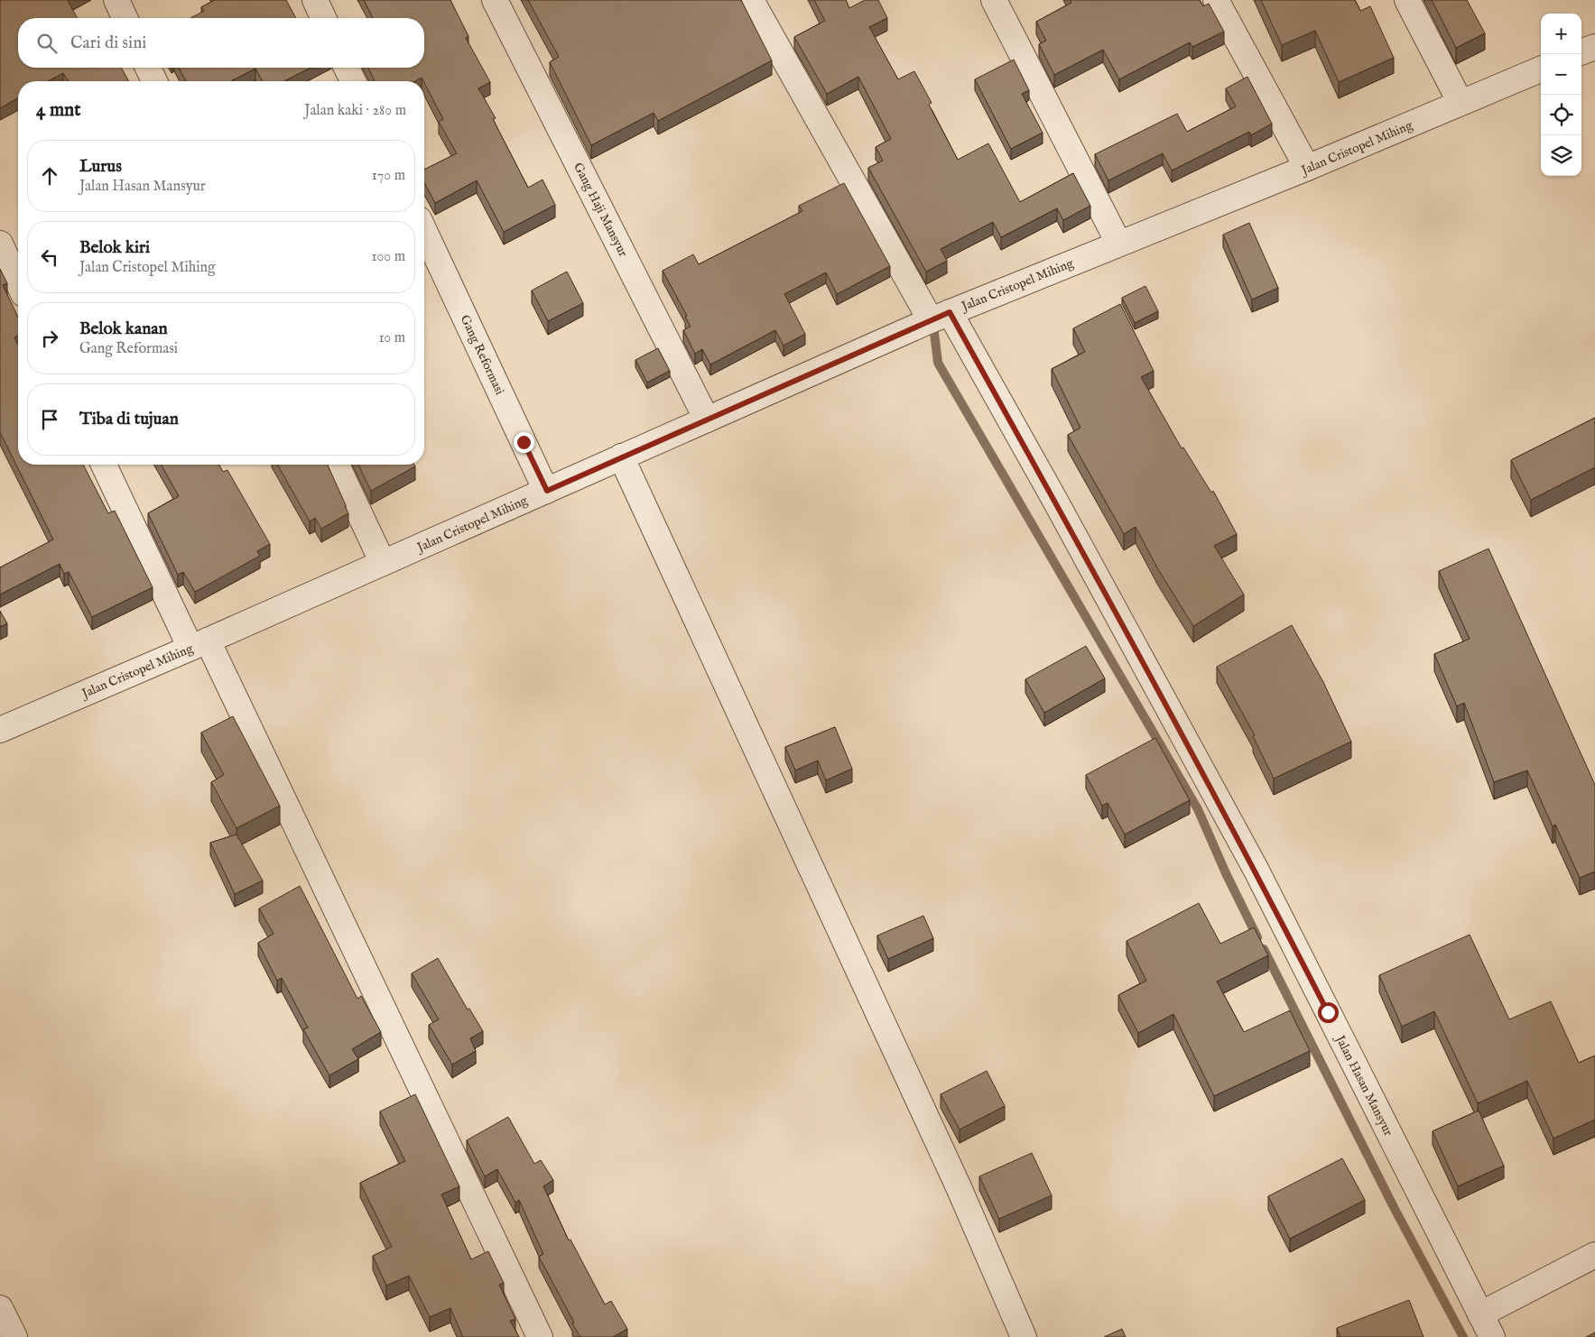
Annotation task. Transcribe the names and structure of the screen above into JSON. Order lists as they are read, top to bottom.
{
  "streets": {
    "street": [
      "Jalan Cristopel Mihing",
      "Gang Haji Mansyur",
      "Gang Reformasi",
      "Jalan Hasan Mansyur"
    ]
  },
  "crossings": [
    ["Jalan Cristopel Mihing", "Gang Haji Mansyur"],
    ["Jalan Cristopel Mihing", "Gang Reformasi"],
    ["Jalan Cristopel Mihing", "Jalan Hasan Mansyur"]
  ],
  "page": {
    "map_buttons": ["+", "−"],
    "search": "Cari di sini",
    "heading": ["4 mnt", "Jalan kaki · 280 m"],
    "list": [
      ["Lurus", "Jalan Hasan Mansyur", "170 m"],
      ["Belok kiri", "Jalan Cristopel Mihing", "100 m"],
      ["Belok kanan", "Gang Reformasi", "10 m"],
      "Tiba di tujuan"
    ]
  }
}
